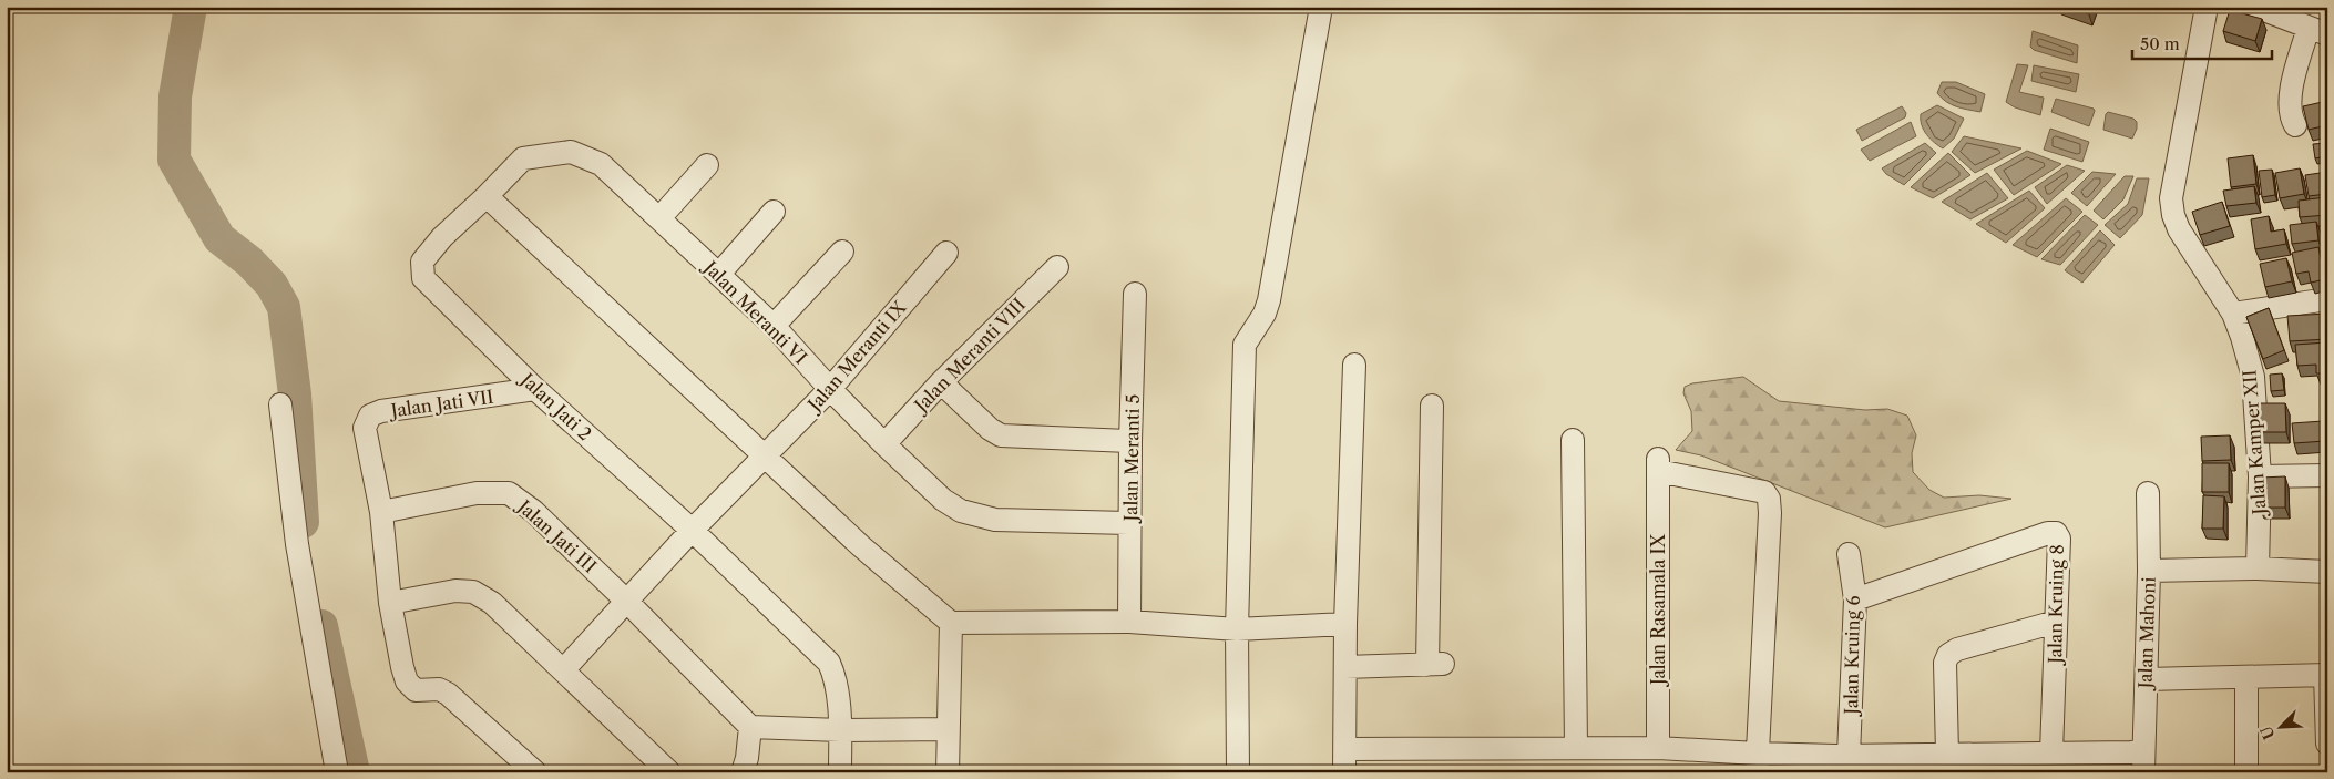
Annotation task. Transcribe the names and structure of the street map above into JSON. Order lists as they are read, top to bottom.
{
  "streets": {
    "street": [
      "Jalan Meranti VI",
      "Jalan Meranti VIII",
      "Jalan Meranti IX",
      "Jalan Jati VII",
      "Jalan Jati 2",
      "Jalan Kamper XII",
      "Jalan Meranti 5",
      "Jalan Jati III",
      "Jalan Kruing 8",
      "Jalan Rasamala IX",
      "Jalan Mahoni",
      "Jalan Kruing 6"
    ]
  },
  "crossings": [
    ["Jalan Meranti VI", "Jalan Meranti VIII"],
    ["Jalan Meranti VI", "Jalan Meranti IX"],
    ["Jalan Meranti VI", "Jalan Jati 2"],
    ["Jalan Meranti VI", "Jalan Meranti 5"],
    ["Jalan Meranti IX", "Jalan Jati 2"],
    ["Jalan Meranti IX", "Jalan Jati III"],
    ["Jalan Jati VII", "Jalan Jati 2"],
    ["Jalan Jati VII", "Jalan Jati III"],
    ["Jalan Kruing 8", "Jalan Kruing 6"]
  ],
  "scale_bar": "50 m",
  "north": "bottom left"
}
